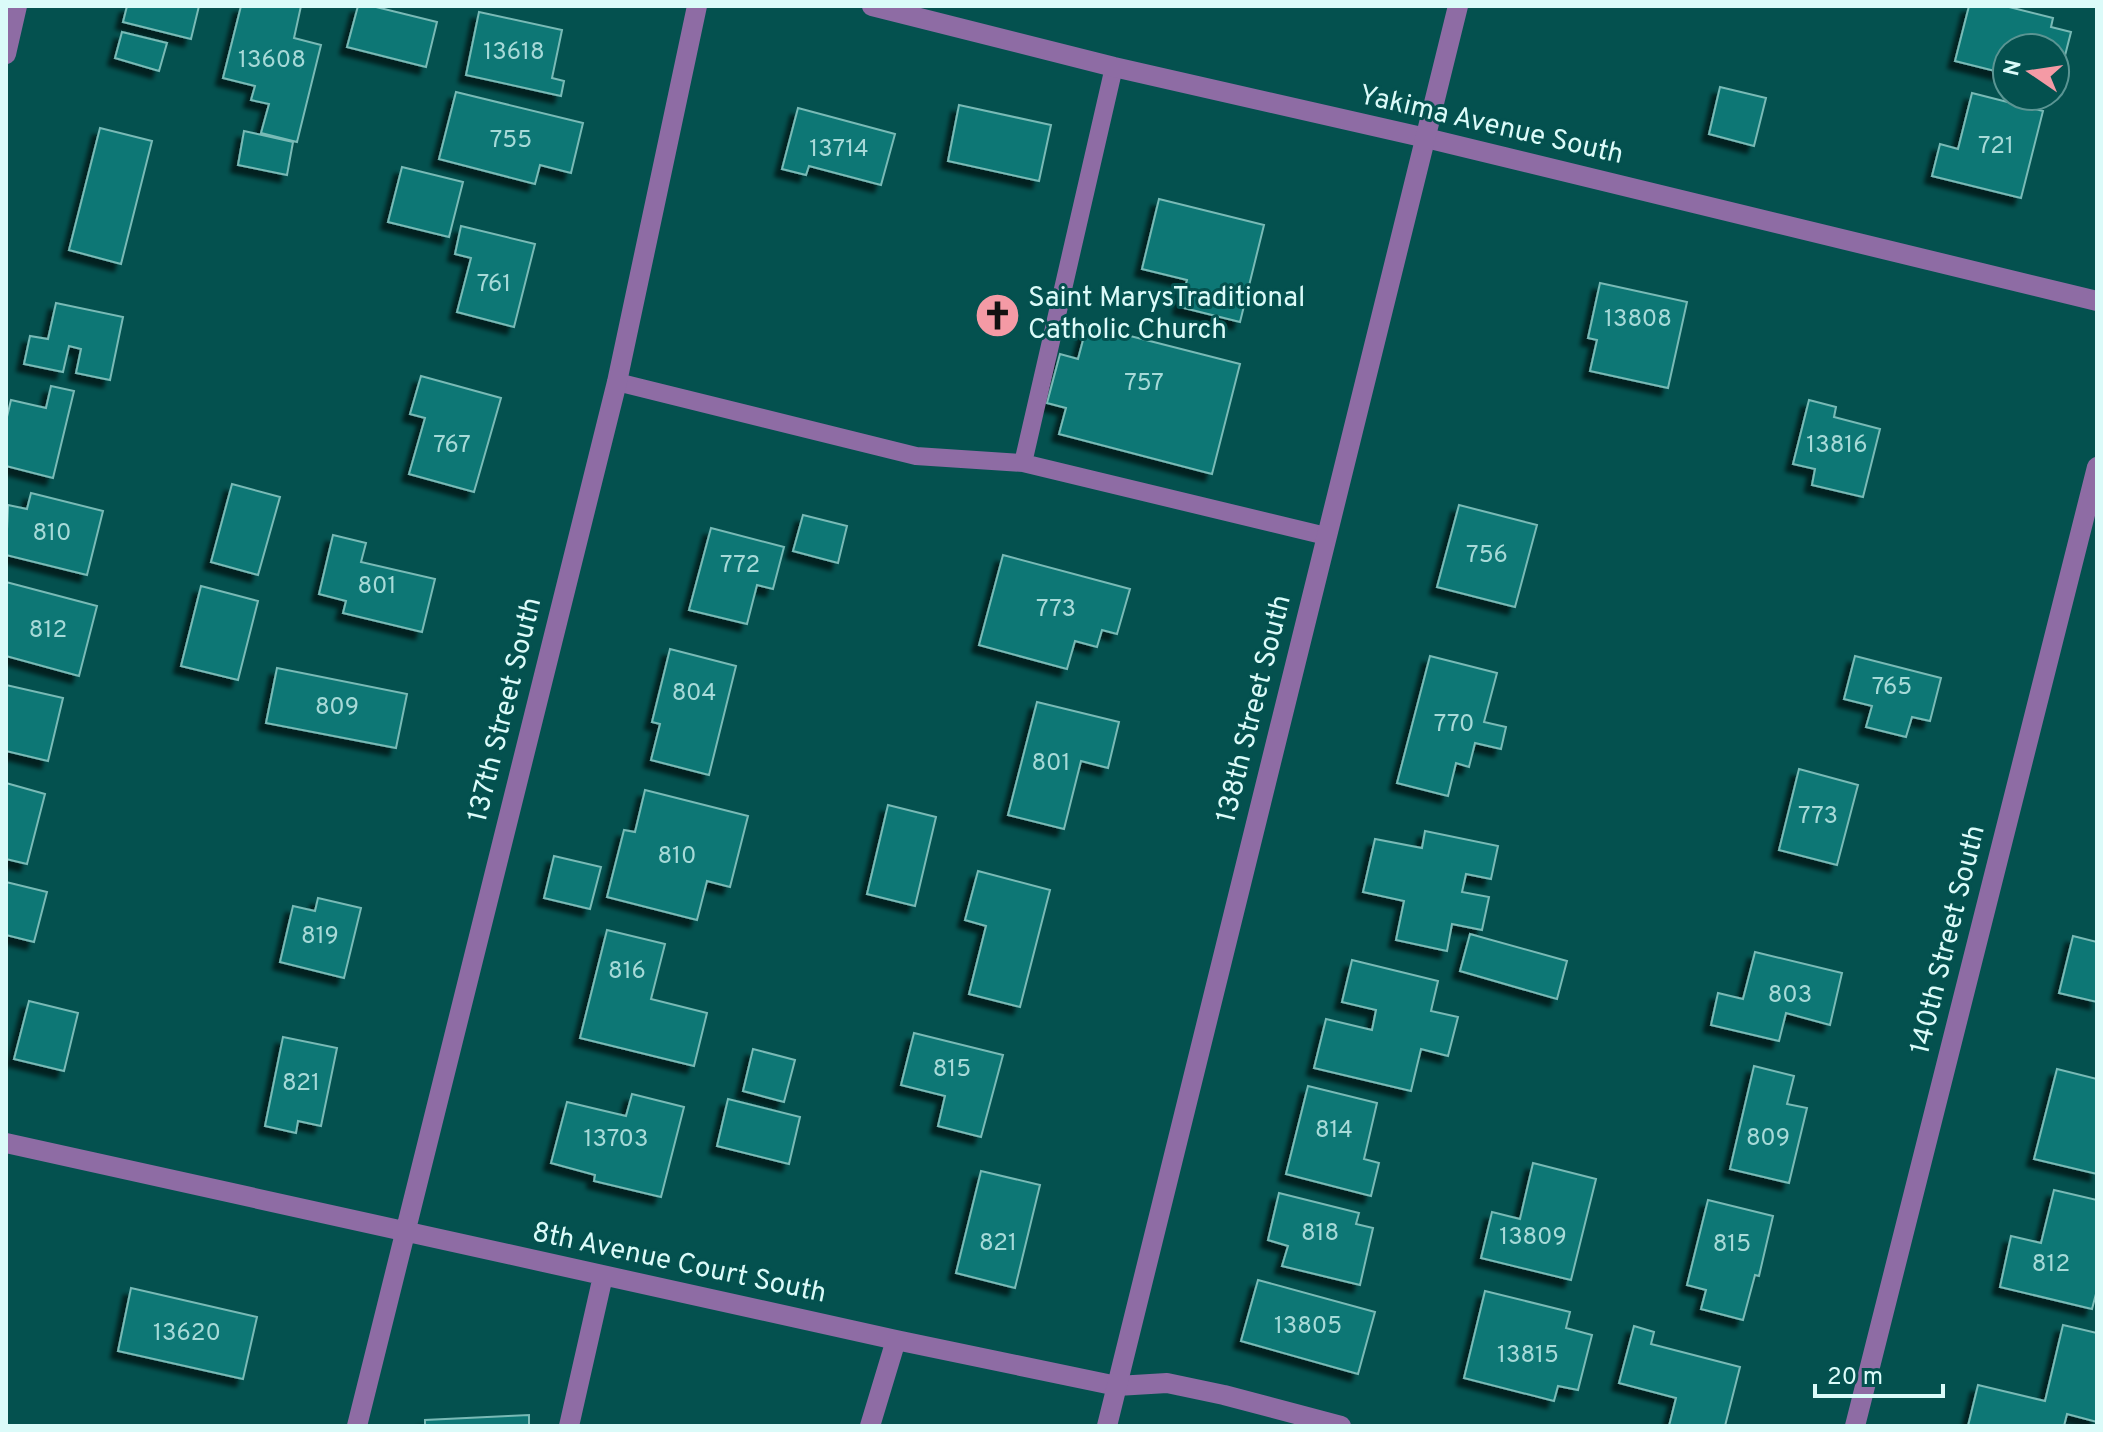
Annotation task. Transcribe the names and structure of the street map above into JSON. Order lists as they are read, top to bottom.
{
  "streets": {
    "street": [
      "Yakima Avenue South",
      "138th Street South",
      "137th Street South",
      "140th Street South",
      "8th Avenue Court South"
    ]
  },
  "crossings": [
    ["Yakima Avenue South", "138th Street South"],
    ["138th Street South", "8th Avenue Court South"],
    ["137th Street South", "8th Avenue Court South"]
  ],
  "places": {
    "church": ["Saint MarysTraditional Catholic Church"]
  },
  "house_numbers": [
    "13618",
    "13608",
    "755",
    "721",
    "13714",
    "761",
    "13808",
    "757",
    "767",
    "13816",
    "810",
    "756",
    "772",
    "801",
    "773",
    "812",
    "765",
    "804",
    "809",
    "770",
    "801",
    "773",
    "810",
    "819",
    "816",
    "803",
    "815",
    "821",
    "814",
    "809",
    "13703",
    "818",
    "13809",
    "821",
    "815",
    "812",
    "13805",
    "13620",
    "13815"
  ],
  "scale_bar": "20 m",
  "north": "left"
}
